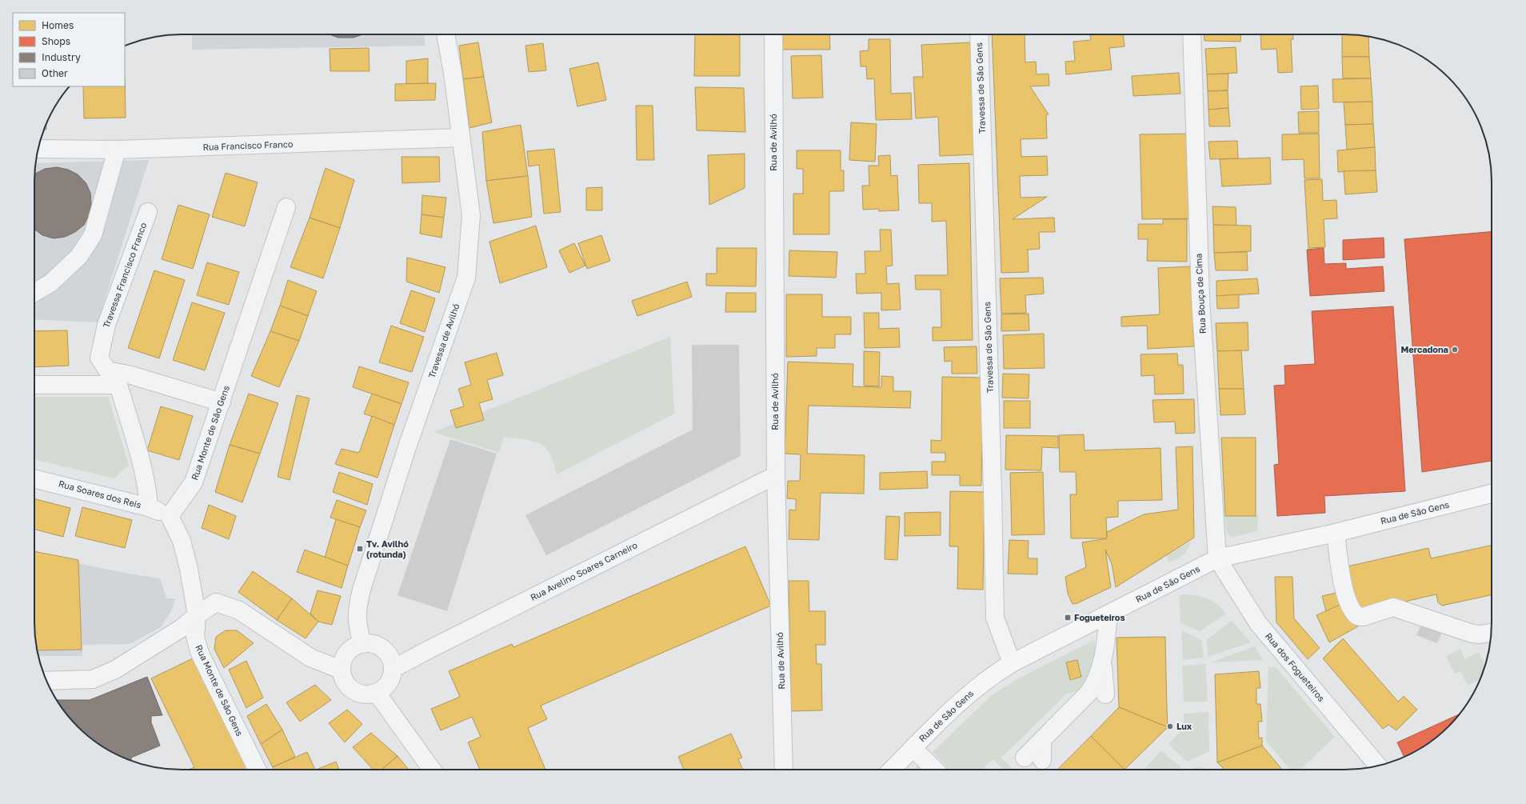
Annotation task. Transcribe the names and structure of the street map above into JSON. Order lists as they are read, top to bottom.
{
  "streets": {
    "main road": ["Rua de São Gens"],
    "street": [
      "Travessa de São Gens",
      "Rua de Avilhó",
      "Rua Francisco Franco",
      "Travessa Francisco Franco",
      "Rua Bouça de Cima",
      "Travessa de Avilhó",
      "Rua Monte de São Gens",
      "Rua Soares dos Reis",
      "Rua Avelino Soares Carneiro",
      "Rua dos Fogueteiros"
    ]
  },
  "crossings": [
    ["Travessa de São Gens", "Rua de São Gens"],
    ["Rua de Avilhó", "Rua Avelino Soares Carneiro"],
    ["Rua Francisco Franco", "Travessa de Avilhó"],
    ["Travessa Francisco Franco", "Rua Monte de São Gens"],
    ["Rua Bouça de Cima", "Rua de São Gens"],
    ["Rua Bouça de Cima", "Rua dos Fogueteiros"],
    ["Travessa de Avilhó", "Rua Avelino Soares Carneiro"],
    ["Rua Monte de São Gens", "Rua Soares dos Reis"],
    ["Rua de São Gens", "Rua dos Fogueteiros"]
  ],
  "places": {
    "other": ["Mercadona", "Lux"],
    "transit": ["Tv. Avilhó (rotunda)", "Fogueteiros"]
  },
  "legend": [
    "Homes",
    "Shops",
    "Industry",
    "Other"
  ]
}
